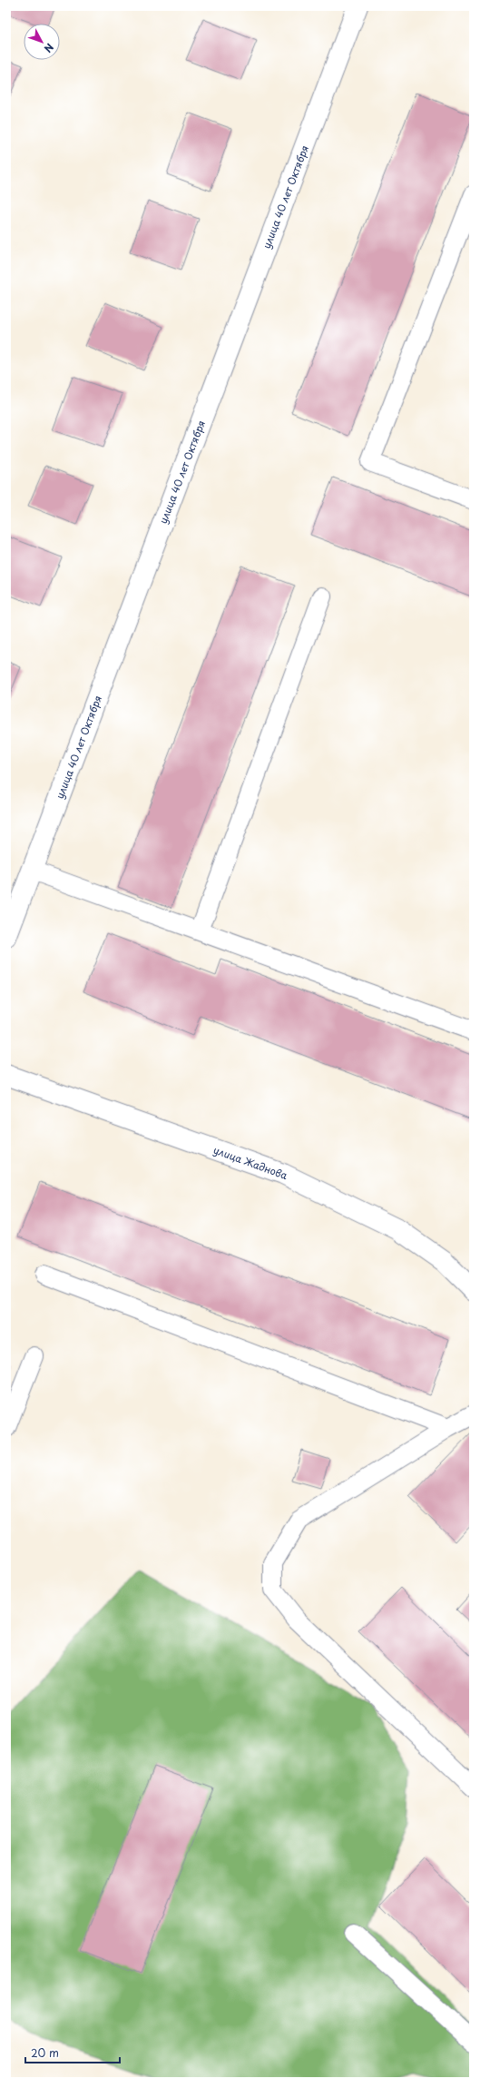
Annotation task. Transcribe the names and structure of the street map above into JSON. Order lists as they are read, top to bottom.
{
  "streets": {
    "street": ["улица 40 лет Октября", "улица Жаднова"]
  },
  "scale_bar": "20 m",
  "north": "bottom right"
}
